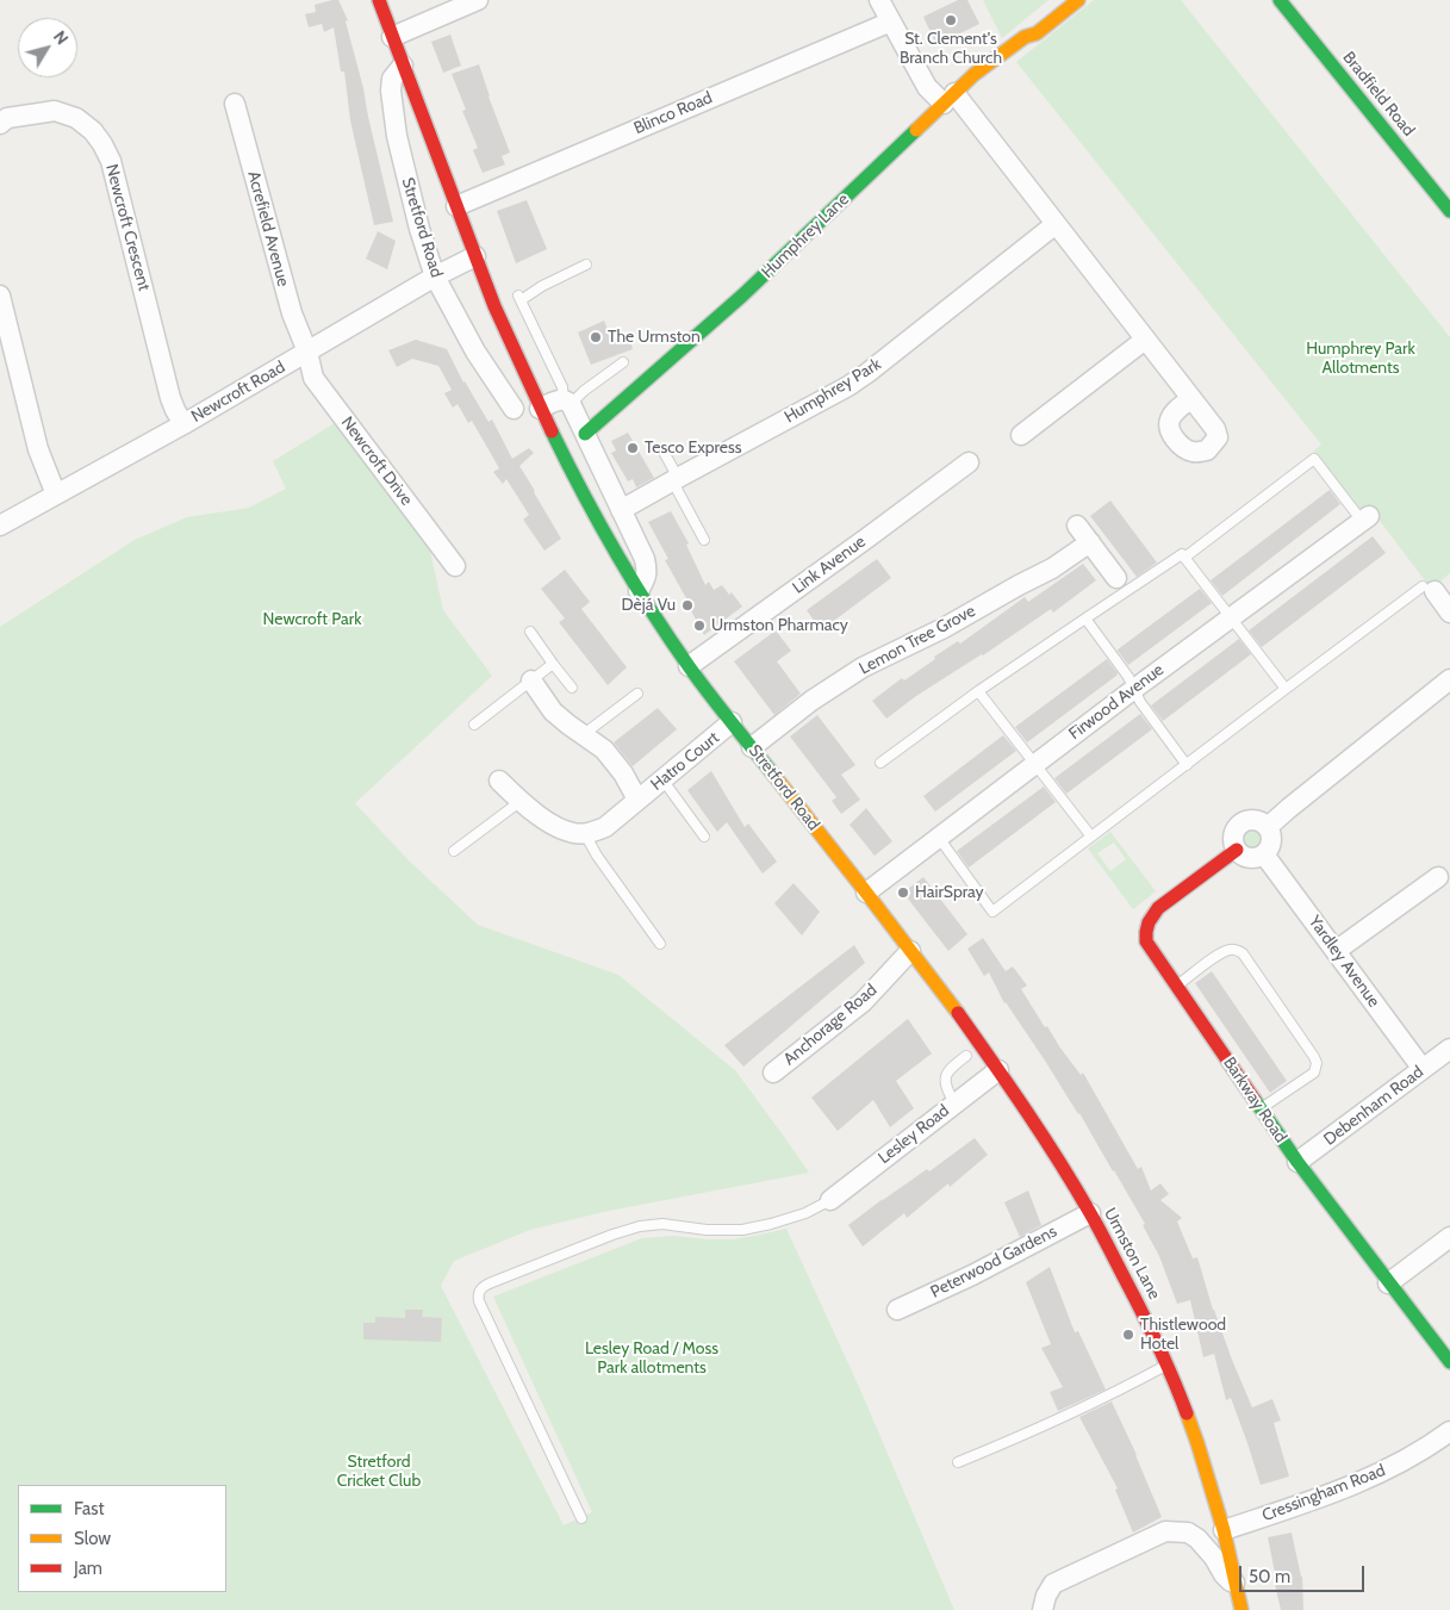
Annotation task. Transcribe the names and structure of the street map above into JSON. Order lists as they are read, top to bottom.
{
  "streets": {
    "main road": [
      "Bradfield Road",
      "Stretford Road",
      "Humphrey Lane",
      "Barkway Road",
      "Urmston Lane"
    ],
    "street": [
      "Blinco Road",
      "Newcroft Crescent",
      "Acrefield Avenue",
      "Humphrey Park",
      "Newcroft Road",
      "Newcroft Drive",
      "Link Avenue",
      "Lemon Tree Grove",
      "Firwood Avenue",
      "Hatro Court",
      "Yardley Avenue",
      "Anchorage Road",
      "Debenham Road",
      "Lesley Road",
      "Peterwood Gardens",
      "Cressingham Road"
    ]
  },
  "crossings": [
    ["Blinco Road", "Stretford Road"],
    ["Newcroft Crescent", "Newcroft Road"],
    ["Stretford Road", "Newcroft Road"],
    ["Stretford Road", "Link Avenue"],
    ["Stretford Road", "Lemon Tree Grove"],
    ["Stretford Road", "Firwood Avenue"],
    ["Stretford Road", "Hatro Court"],
    ["Stretford Road", "Anchorage Road"],
    ["Stretford Road", "Urmston Lane"],
    ["Acrefield Avenue", "Newcroft Road"],
    ["Acrefield Avenue", "Newcroft Drive"],
    ["Newcroft Road", "Newcroft Drive"],
    ["Yardley Avenue", "Barkway Road"],
    ["Yardley Avenue", "Debenham Road"],
    ["Barkway Road", "Debenham Road"],
    ["Lesley Road", "Urmston Lane"],
    ["Urmston Lane", "Peterwood Gardens"],
    ["Urmston Lane", "Cressingham Road"]
  ],
  "parks": [
    "Humphrey Park Allotments",
    "Newcroft Park",
    "Lesley Road / Moss Park allotments",
    "Stretford Cricket Club"
  ],
  "places": [
    "St. Clement's Branch Church",
    "The Urmston",
    "Tesco Express",
    "Dèjá Vu",
    "Urmston Pharmacy",
    "HairSpray",
    "Thistlewood Hotel"
  ],
  "legend": ["Fast", "Slow", "Jam"],
  "scale_bar": "50 m",
  "north": "top right"
}
